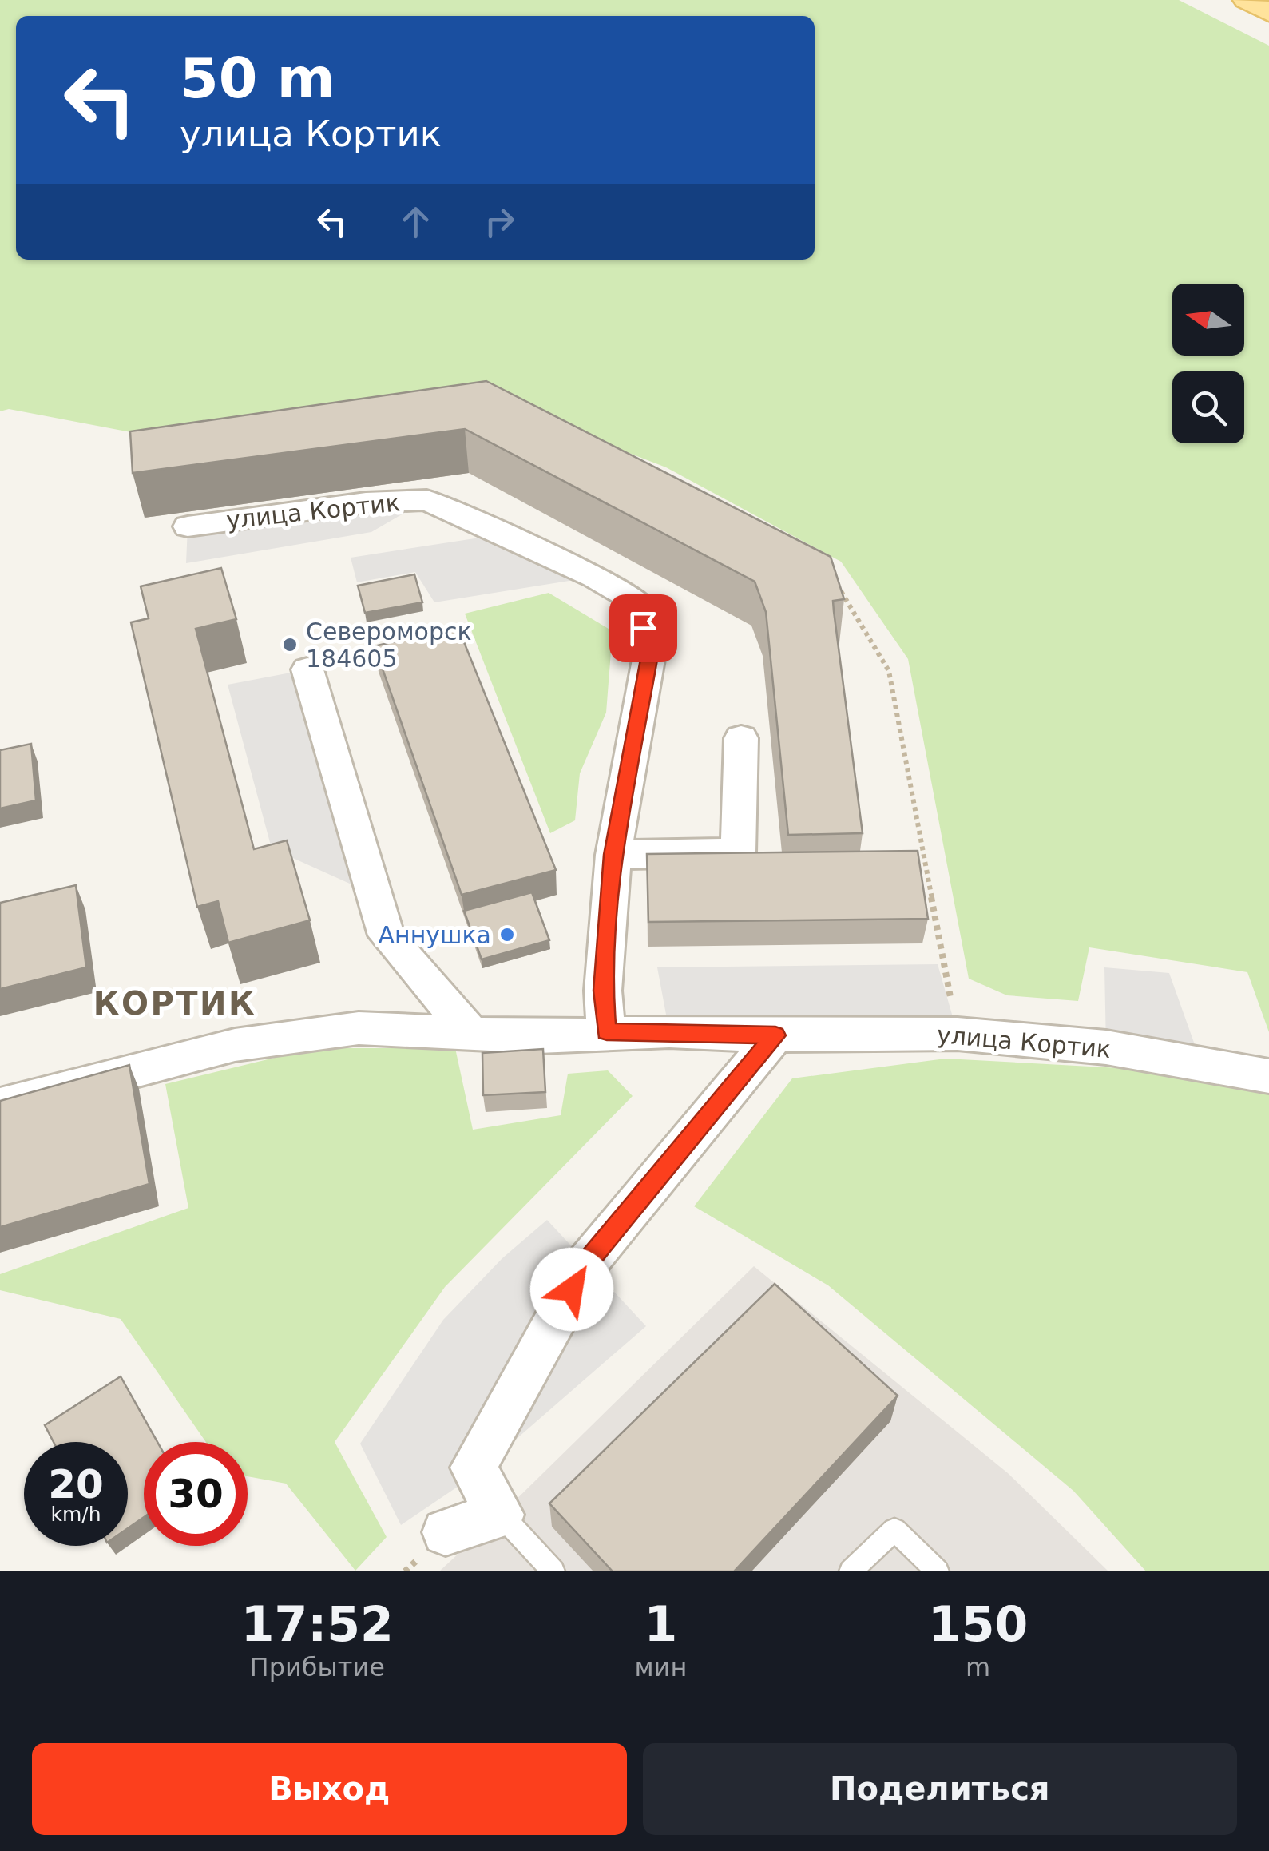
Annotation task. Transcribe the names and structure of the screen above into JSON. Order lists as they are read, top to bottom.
{
  "streets": {
    "street": ["улица Кортик"]
  },
  "districts": ["КОРТИК"],
  "places": ["Североморск 184605", "Аннушка"],
  "north": "left",
  "page": {
    "turn": ["50 m", "улица Кортик"],
    "speed": "20 km/h",
    "limit": "30",
    "eta": [
      "17:52",
      "Прибытие",
      "1",
      "мин",
      "150",
      "m"
    ],
    "buttons": ["Выход", "Поделиться"]
  }
}
